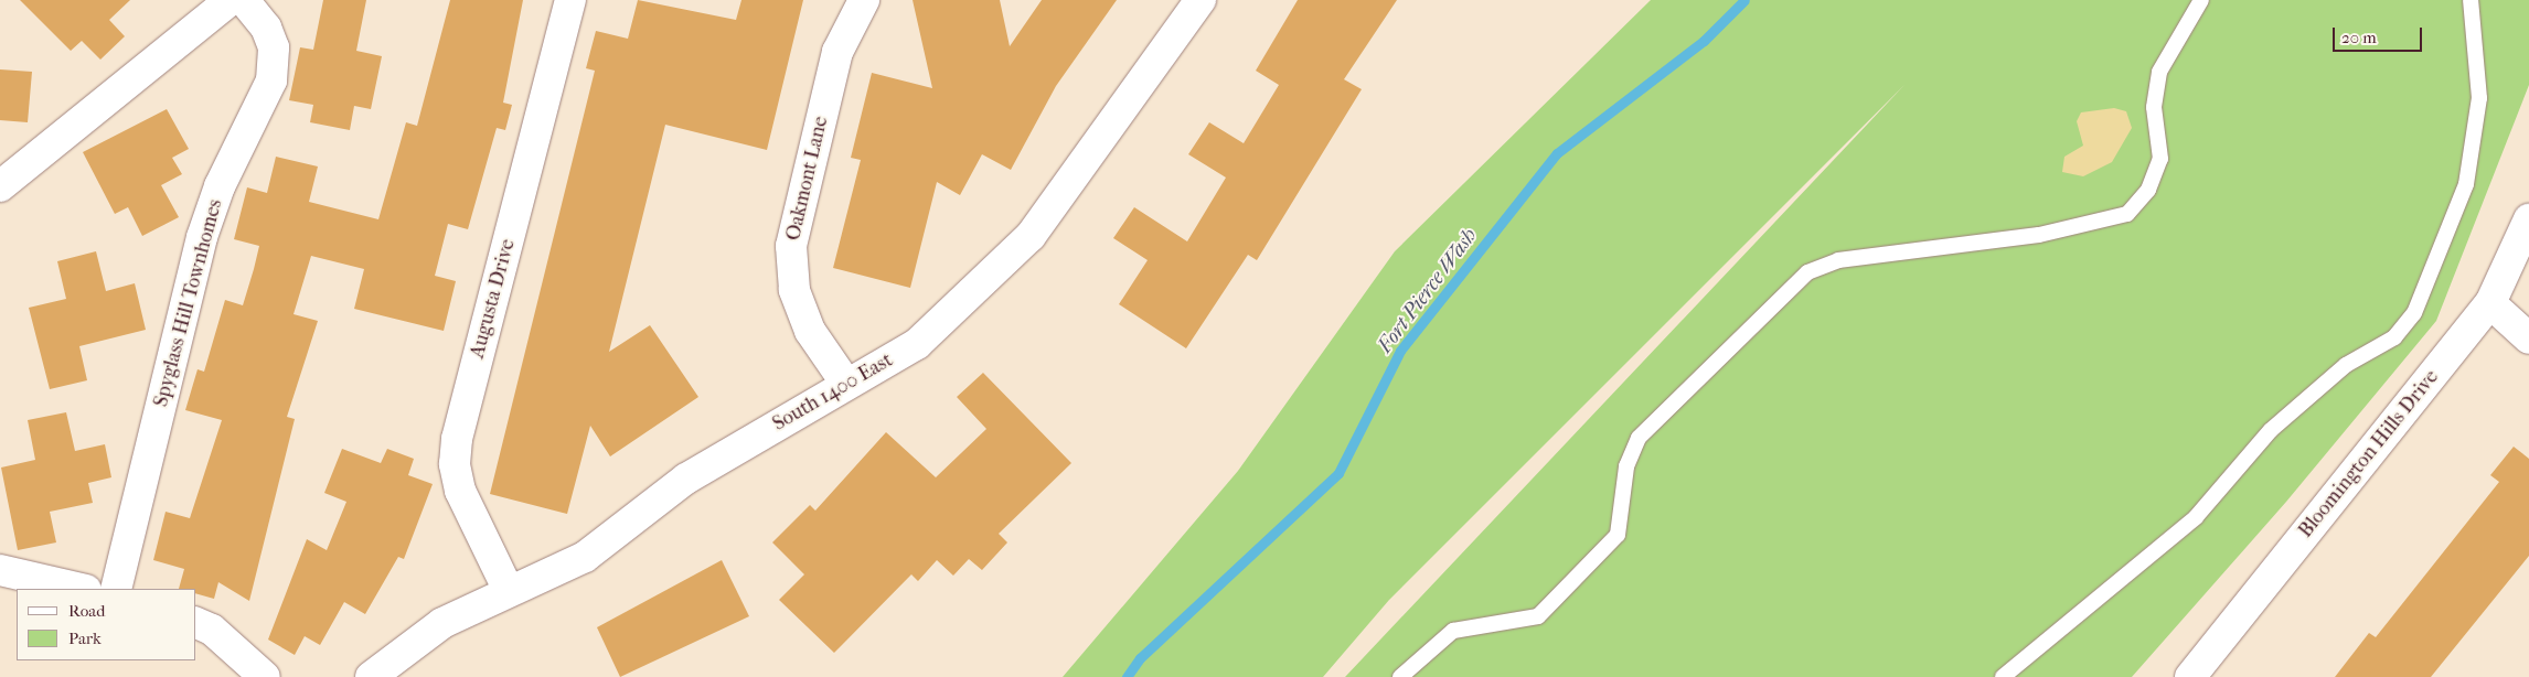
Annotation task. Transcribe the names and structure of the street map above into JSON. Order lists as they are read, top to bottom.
{
  "streets": {
    "street": [
      "Oakmont Lane",
      "Augusta Drive",
      "Spyglass Hill Townhomes",
      "South 1400 East",
      "Bloomington Hills Drive"
    ]
  },
  "crossings": [
    ["Oakmont Lane", "South 1400 East"],
    ["Augusta Drive", "South 1400 East"]
  ],
  "water": ["Fort Pierce Wash"],
  "legend": ["Road", "Park"],
  "scale_bar": "20 m"
}
